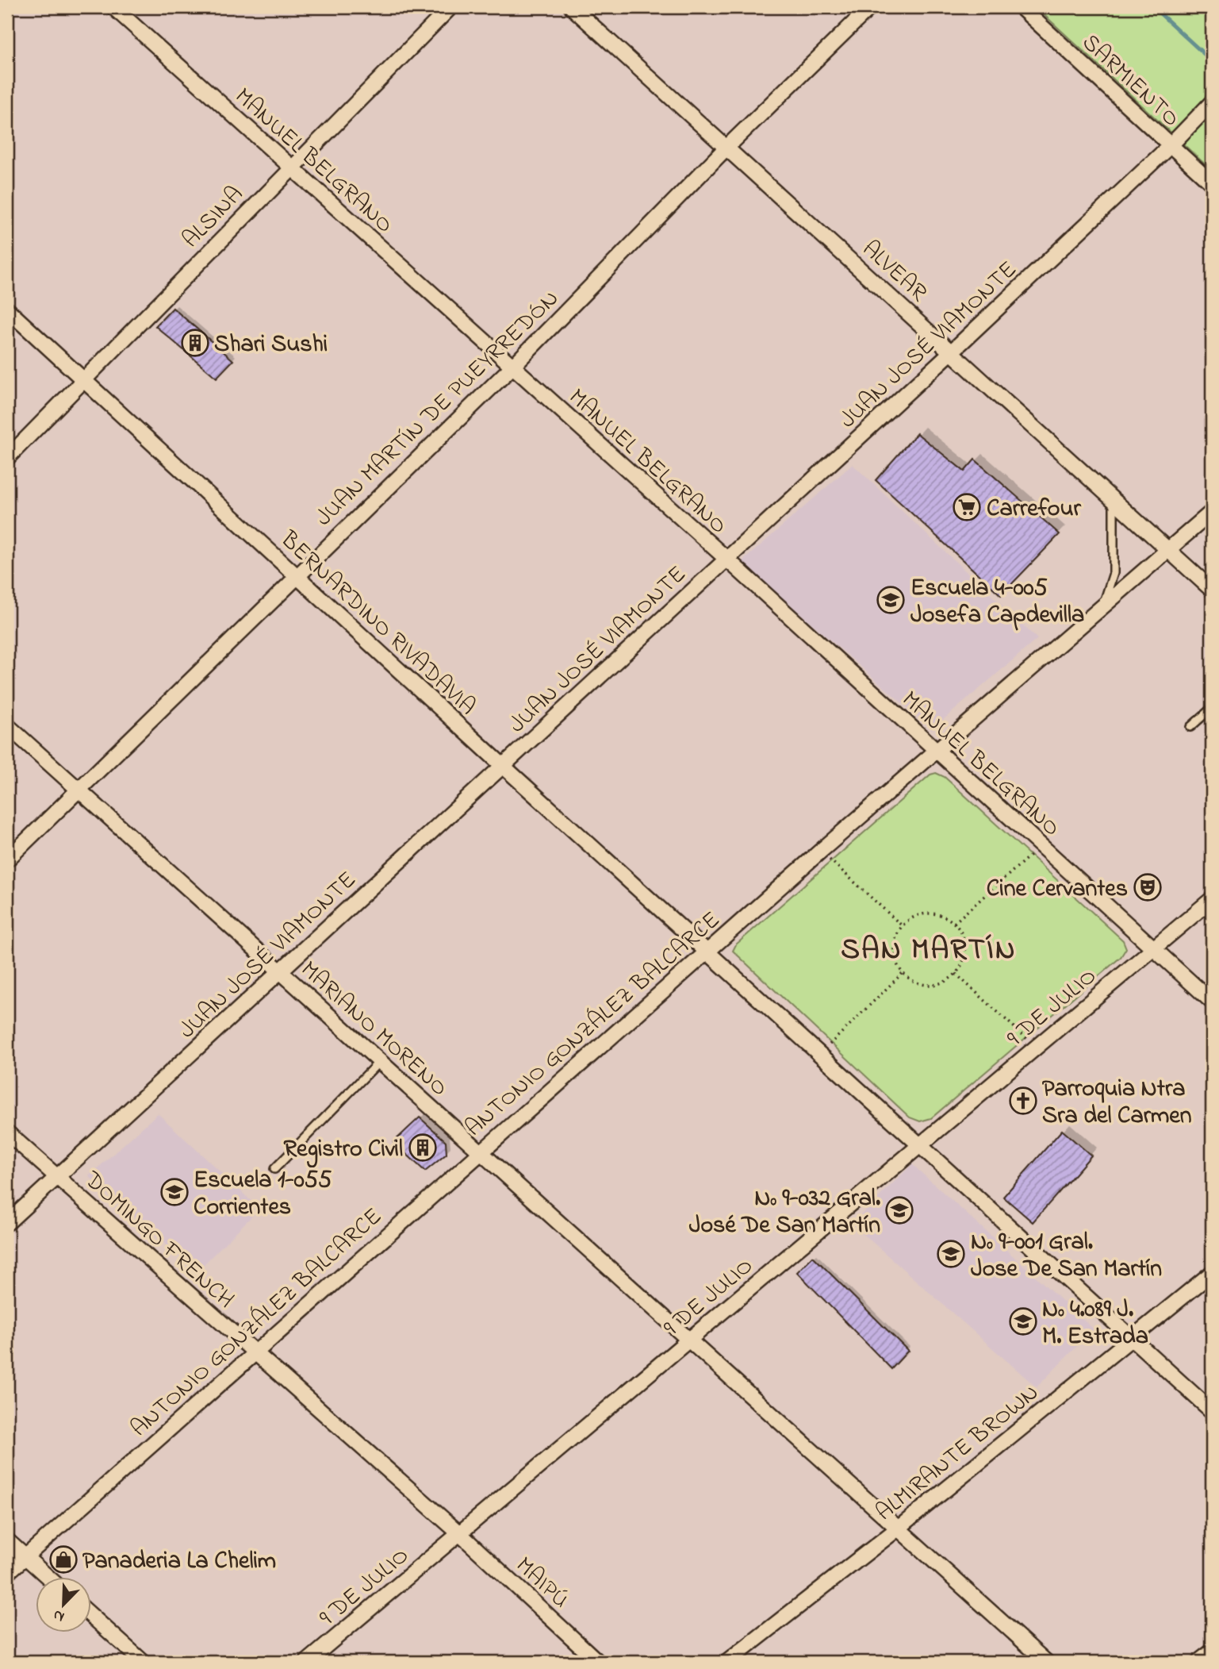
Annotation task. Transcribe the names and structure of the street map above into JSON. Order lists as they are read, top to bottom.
{
  "streets": {
    "street": [
      "SARMIENTO",
      "MANUEL BELGRANO",
      "ALSINA",
      "ALVEAR",
      "JUAN JOSÉ VIAMONTE",
      "JUAN MARTÍN DE PUEYRREDÓN",
      "BERNARDINO RIVADAVIA",
      "9 DE JULIO",
      "ANTONIO GONZÁLEZ BALCARCE",
      "MARIANO MORENO",
      "DOMINGO FRENCH",
      "ALMIRANTE BROWN",
      "MAIPÚ"
    ]
  },
  "crossings": [
    ["SARMIENTO", "JUAN JOSÉ VIAMONTE"],
    ["MANUEL BELGRANO", "ALSINA"],
    ["MANUEL BELGRANO", "JUAN JOSÉ VIAMONTE"],
    ["MANUEL BELGRANO", "JUAN MARTÍN DE PUEYRREDÓN"],
    ["MANUEL BELGRANO", "9 DE JULIO"],
    ["MANUEL BELGRANO", "ANTONIO GONZÁLEZ BALCARCE"],
    ["ALSINA", "BERNARDINO RIVADAVIA"],
    ["ALVEAR", "JUAN JOSÉ VIAMONTE"],
    ["ALVEAR", "JUAN MARTÍN DE PUEYRREDÓN"],
    ["ALVEAR", "ANTONIO GONZÁLEZ BALCARCE"],
    ["JUAN JOSÉ VIAMONTE", "BERNARDINO RIVADAVIA"],
    ["JUAN JOSÉ VIAMONTE", "MARIANO MORENO"],
    ["JUAN JOSÉ VIAMONTE", "DOMINGO FRENCH"],
    ["JUAN MARTÍN DE PUEYRREDÓN", "BERNARDINO RIVADAVIA"],
    ["JUAN MARTÍN DE PUEYRREDÓN", "MARIANO MORENO"],
    ["BERNARDINO RIVADAVIA", "9 DE JULIO"],
    ["BERNARDINO RIVADAVIA", "ANTONIO GONZÁLEZ BALCARCE"],
    ["BERNARDINO RIVADAVIA", "ALMIRANTE BROWN"],
    ["9 DE JULIO", "MARIANO MORENO"],
    ["9 DE JULIO", "DOMINGO FRENCH"],
    ["9 DE JULIO", "MAIPÚ"],
    ["ANTONIO GONZÁLEZ BALCARCE", "MARIANO MORENO"],
    ["ANTONIO GONZÁLEZ BALCARCE", "DOMINGO FRENCH"],
    ["MARIANO MORENO", "ALMIRANTE BROWN"],
    ["DOMINGO FRENCH", "MAIPÚ"]
  ],
  "districts": ["SAN MARTÍN"],
  "places": {
    "building": ["Shari Sushi", "Registro Civil"],
    "supermarket": ["Carrefour"],
    "school or university": [
      "Escuela 4-005 Josefa Capdevilla",
      "Escuela 1-055 Corrientes",
      "Nº 9-032 Gral. José De San Martín",
      "Nº 9-001 Gral. Jose De San Martín",
      "Nº 4.089 J. M. Estrada"
    ],
    "theatre": ["Cine Cervantes"],
    "church": ["Parroquia Ntra Sra del Carmen"],
    "shop": ["Panaderia La Chelim"]
  },
  "north": "bottom left"
}
